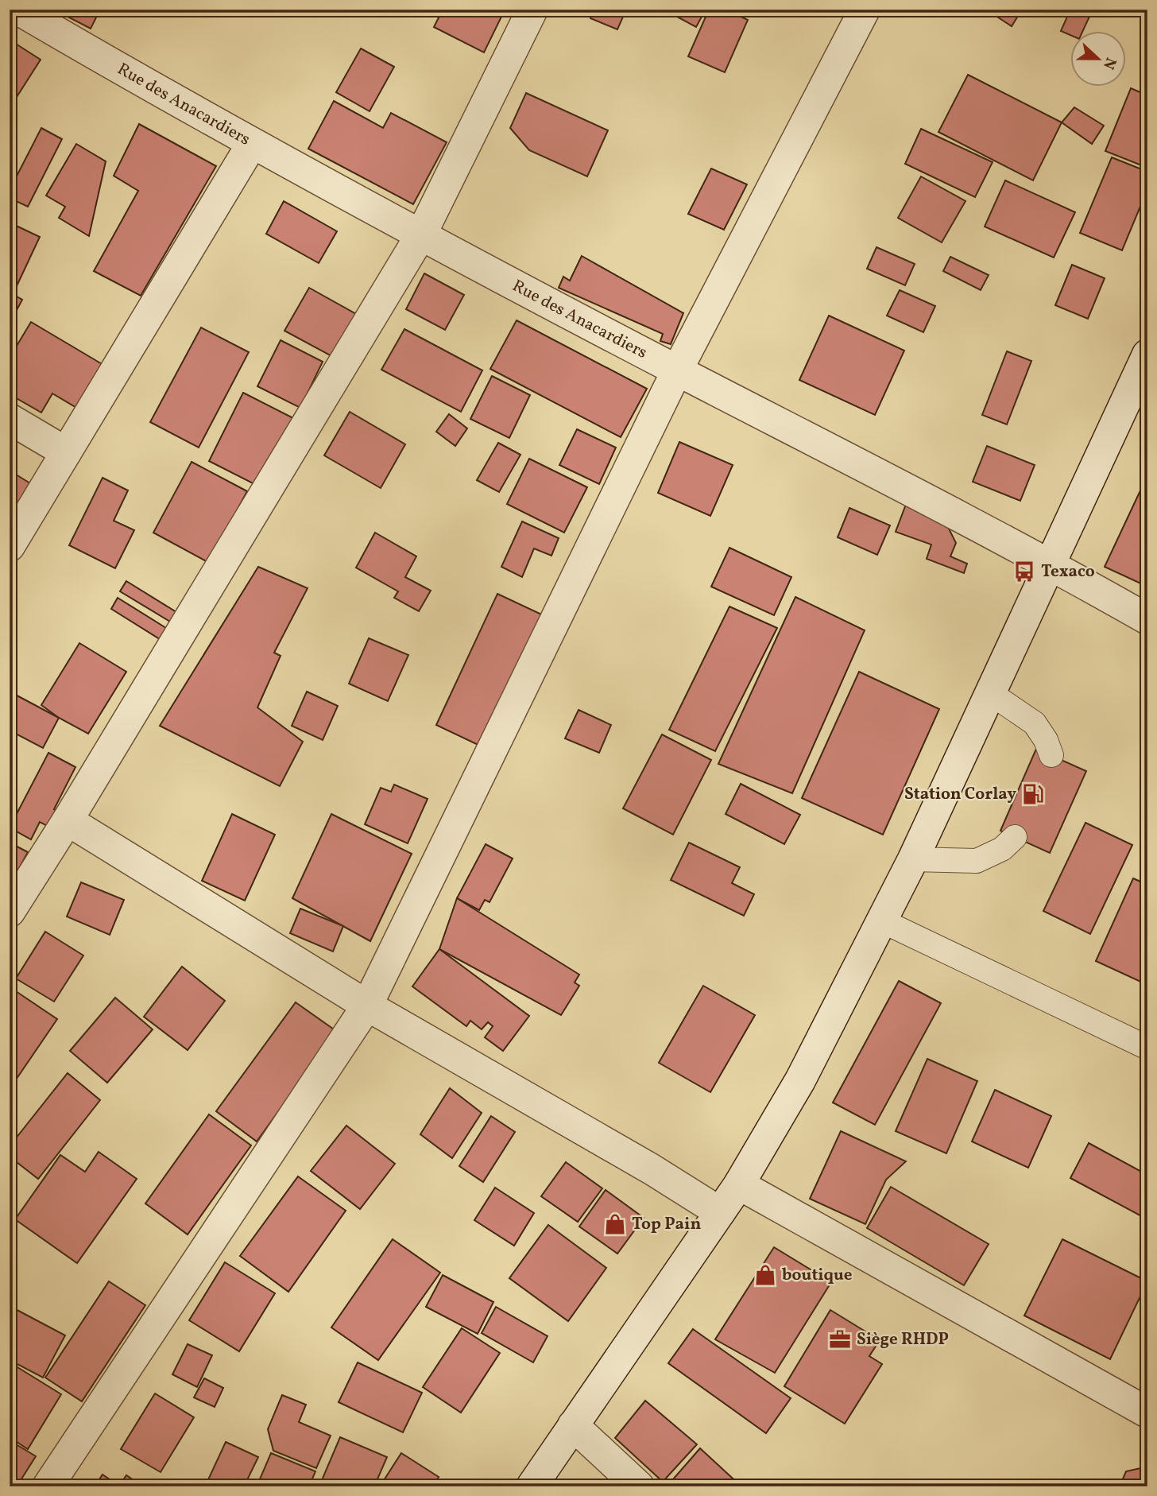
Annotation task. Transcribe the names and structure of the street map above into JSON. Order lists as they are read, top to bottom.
{
  "streets": {
    "street": ["Rue des Anacardiers"]
  },
  "places": {
    "bus stop": ["Texaco"],
    "fuel station": ["Station Corlay"],
    "shop": ["Top Pain", "boutique"],
    "office": ["Siège RHDP"]
  },
  "north": "right"
}
